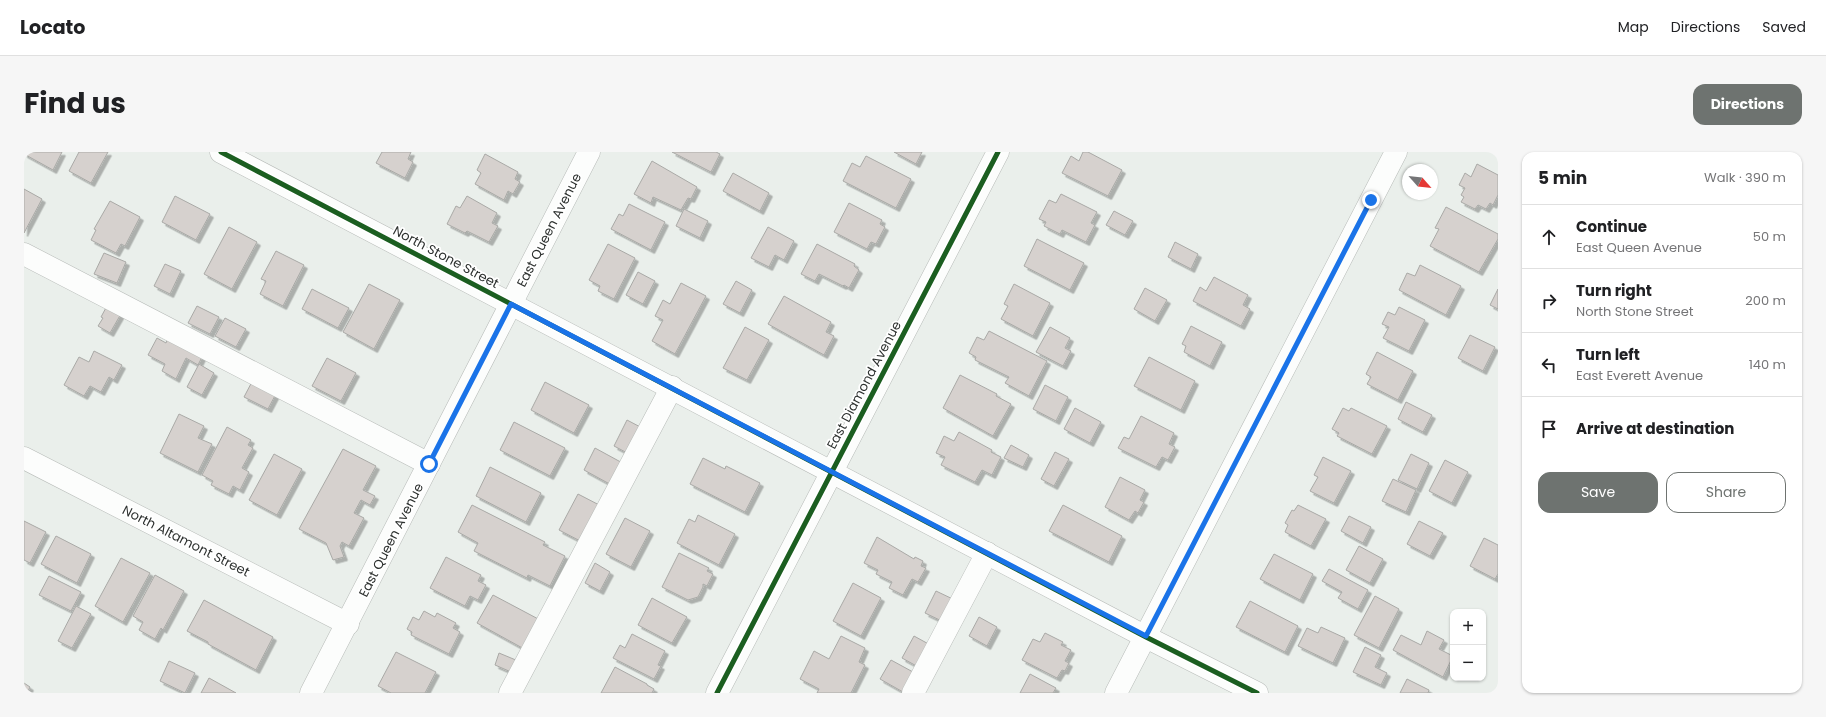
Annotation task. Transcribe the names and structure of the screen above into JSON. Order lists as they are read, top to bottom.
{
  "streets": {
    "street": [
      "East Queen Avenue",
      "North Stone Street",
      "East Diamond Avenue",
      "North Altamont Street"
    ]
  },
  "crossings": [
    ["East Queen Avenue", "North Stone Street"],
    ["East Queen Avenue", "North Altamont Street"],
    ["North Stone Street", "East Diamond Avenue"]
  ],
  "north": "bottom right",
  "page": {
    "header": "Locato",
    "nav": ["Map", "Directions", "Saved"],
    "title": "Find us",
    "buttons": [
      "Directions",
      ["Save", "Share"]
    ],
    "heading": ["5 min", "Walk · 390 m"],
    "list": [
      ["Continue", "East Queen Avenue", "50 m"],
      ["Turn right", "North Stone Street", "200 m"],
      ["Turn left", "East Everett Avenue", "140 m"],
      "Arrive at destination"
    ],
    "map_buttons": ["+", "−"]
  }
}
